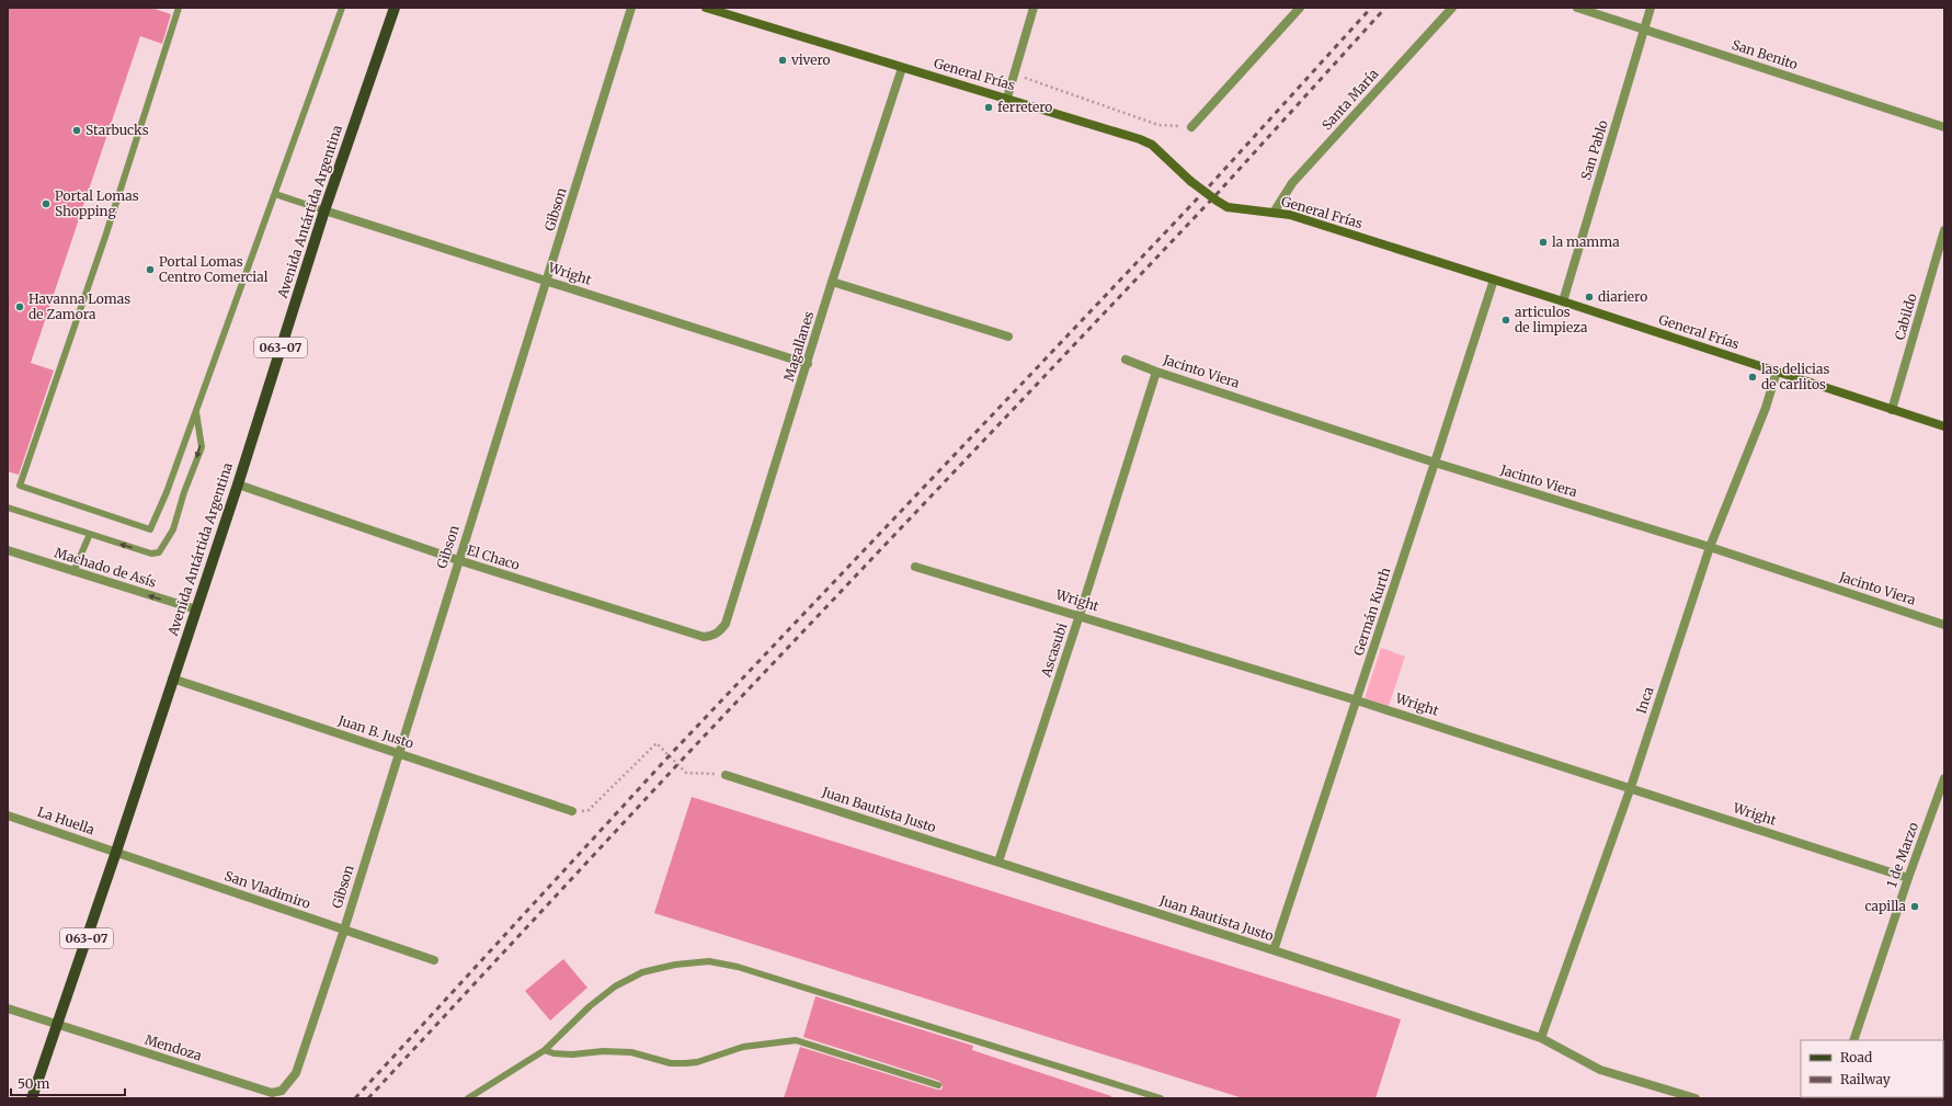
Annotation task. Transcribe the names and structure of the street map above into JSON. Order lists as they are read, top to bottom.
{
  "streets": {
    "main road": ["General Frías", "Avenida Antártida Argentina", "063-07"],
    "street": [
      "San Benito",
      "Santa María",
      "San Pablo",
      "Gibson",
      "Wright",
      "Cabildo",
      "Magallanes",
      "Jacinto Viera",
      "El Chaco",
      "Machado de Asís",
      "Germán Kurth",
      "Ascasubi",
      "Inca",
      "Juan B. Justo",
      "Juan Bautista Justo",
      "La Huella",
      "1 de Marzo",
      "San Vladimiro",
      "Mendoza"
    ]
  },
  "crossings": [
    ["San Benito", "San Pablo"],
    ["General Frías", "Santa María"],
    ["General Frías", "San Pablo"],
    ["General Frías", "Cabildo"],
    ["General Frías", "Magallanes"],
    ["General Frías", "Germán Kurth"],
    ["General Frías", "Inca"],
    ["Gibson", "Wright"],
    ["Gibson", "El Chaco"],
    ["Gibson", "Juan B. Justo"],
    ["Gibson", "San Vladimiro"],
    ["Gibson", "Mendoza"],
    ["Avenida Antártida Argentina", "Wright"],
    ["Avenida Antártida Argentina", "El Chaco"],
    ["Avenida Antártida Argentina", "Machado de Asís"],
    ["Avenida Antártida Argentina", "Juan B. Justo"],
    ["Avenida Antártida Argentina", "La Huella"],
    ["Avenida Antártida Argentina", "San Vladimiro"],
    ["Avenida Antártida Argentina", "Mendoza"],
    ["Wright", "Magallanes"],
    ["Wright", "Germán Kurth"],
    ["Wright", "Ascasubi"],
    ["Wright", "Inca"],
    ["Wright", "1 de Marzo"],
    ["Magallanes", "El Chaco"],
    ["Jacinto Viera", "Germán Kurth"],
    ["Jacinto Viera", "Ascasubi"],
    ["Jacinto Viera", "Inca"],
    ["Germán Kurth", "Juan Bautista Justo"],
    ["Ascasubi", "Juan Bautista Justo"],
    ["Inca", "Juan Bautista Justo"],
    ["La Huella", "San Vladimiro"]
  ],
  "one_way": ["Machado de Asís"],
  "places": [
    "vivero",
    "ferretero",
    "Starbucks",
    "Portal Lomas Shopping",
    "la mamma",
    "Portal Lomas Centro Comercial",
    "diariero",
    "Havanna Lomas de Zamora",
    "articulos de limpieza",
    "las delicias de carlitos",
    "capilla"
  ],
  "legend": ["Road", "Railway"],
  "scale_bar": "50 m"
}
